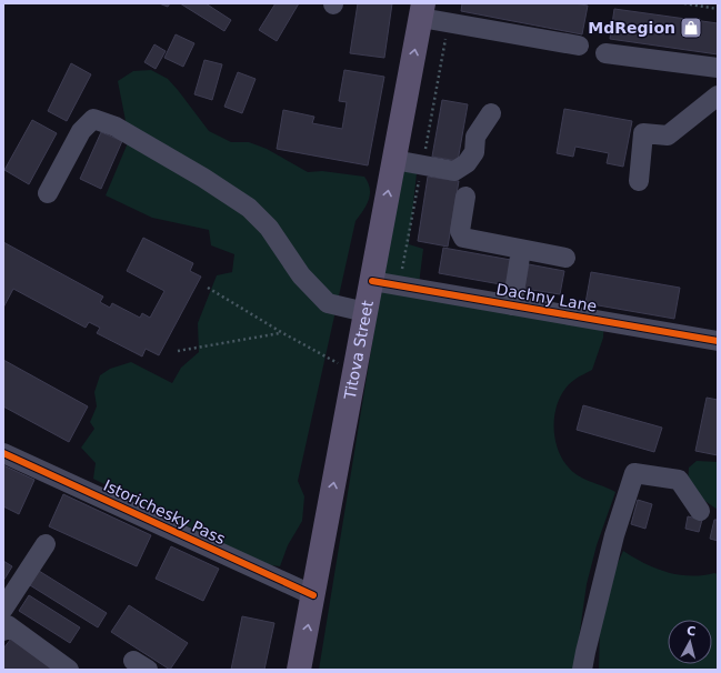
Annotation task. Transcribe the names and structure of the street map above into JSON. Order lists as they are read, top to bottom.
{
  "streets": {
    "main road": ["Titova Street"],
    "street": ["Dachny Lane", "Istorichesky Pass"]
  },
  "crossings": [
    ["Dachny Lane", "Titova Street"],
    ["Titova Street", "Istorichesky Pass"]
  ],
  "one_way": ["Titova Street"],
  "places": {
    "shop": ["MdRegion"]
  },
  "north": "top"
}
